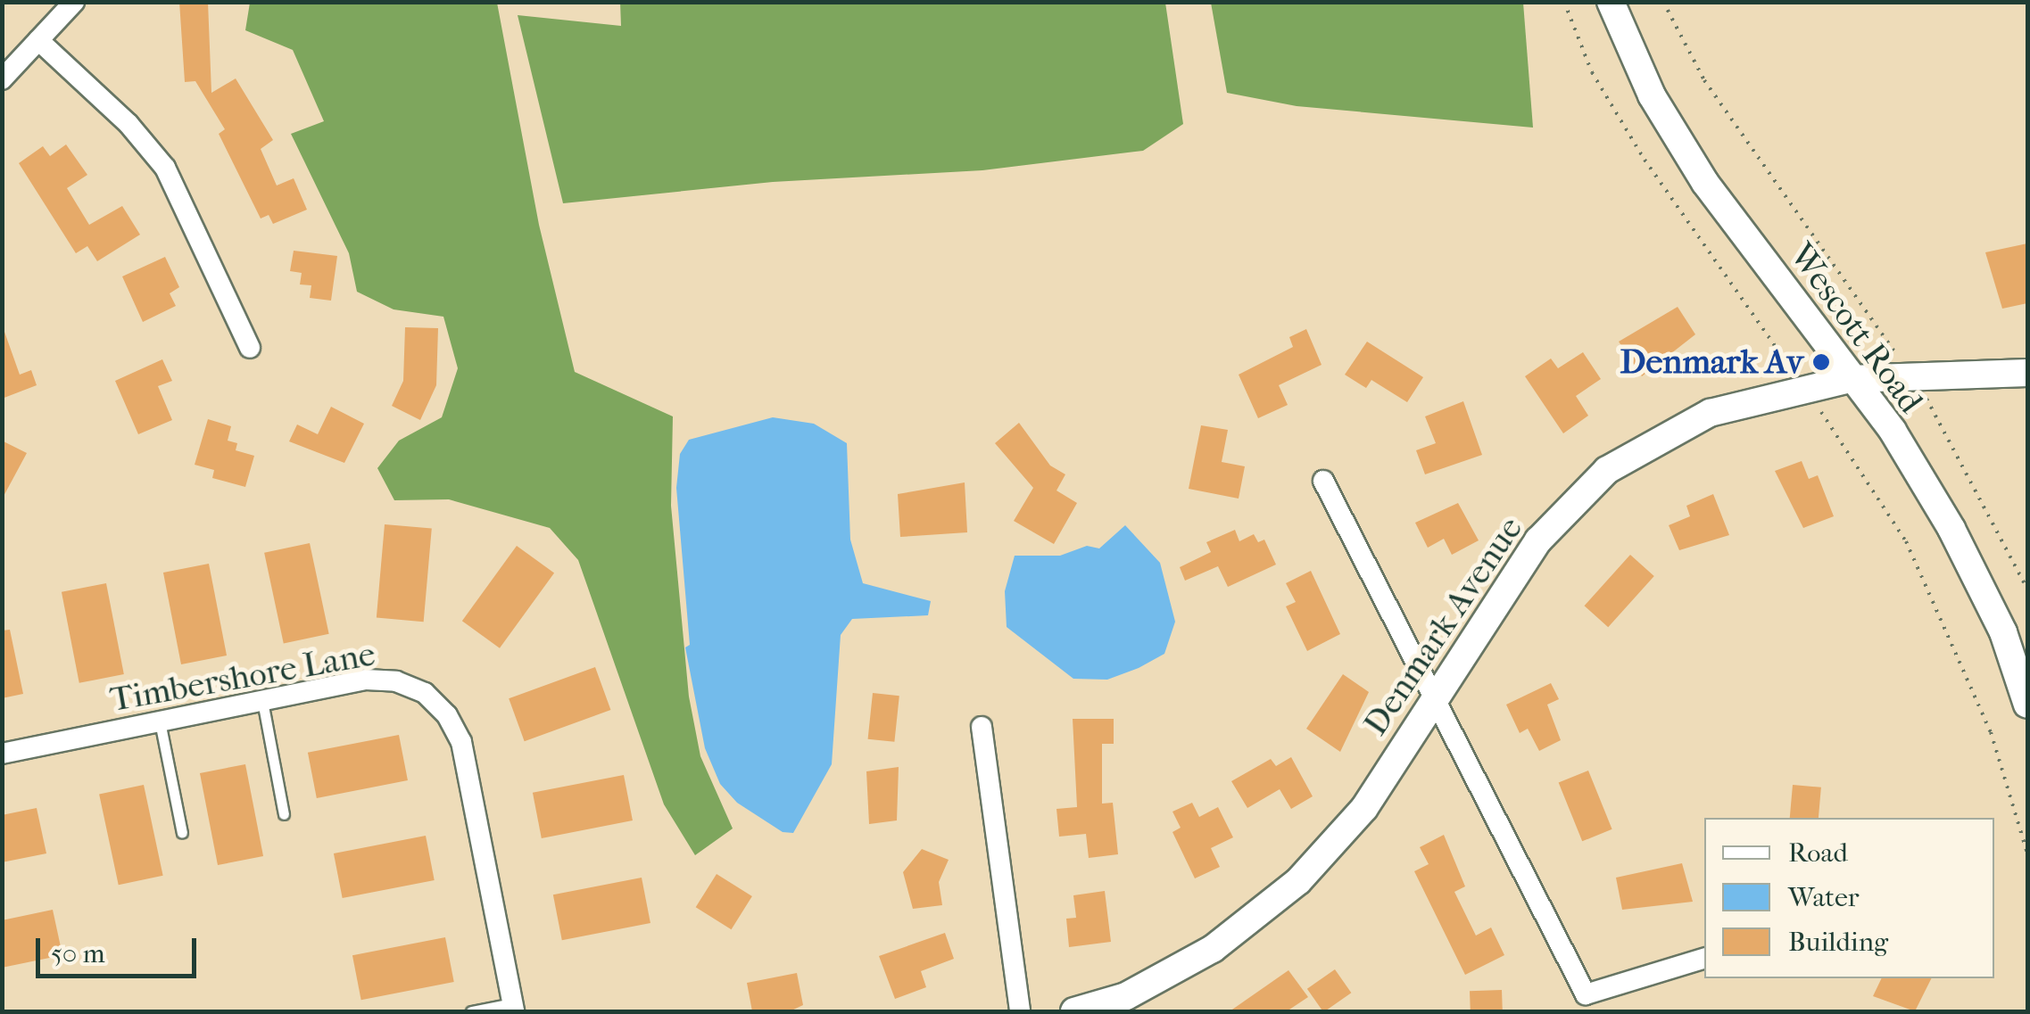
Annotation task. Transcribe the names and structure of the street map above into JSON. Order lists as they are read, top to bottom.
{
  "streets": {
    "street": ["Wescott Road", "Denmark Avenue", "Timbershore Lane"]
  },
  "crossings": [
    ["Wescott Road", "Denmark Avenue"]
  ],
  "places": ["Denmark Av"],
  "legend": ["Road", "Water", "Building"],
  "scale_bar": "50 m"
}
